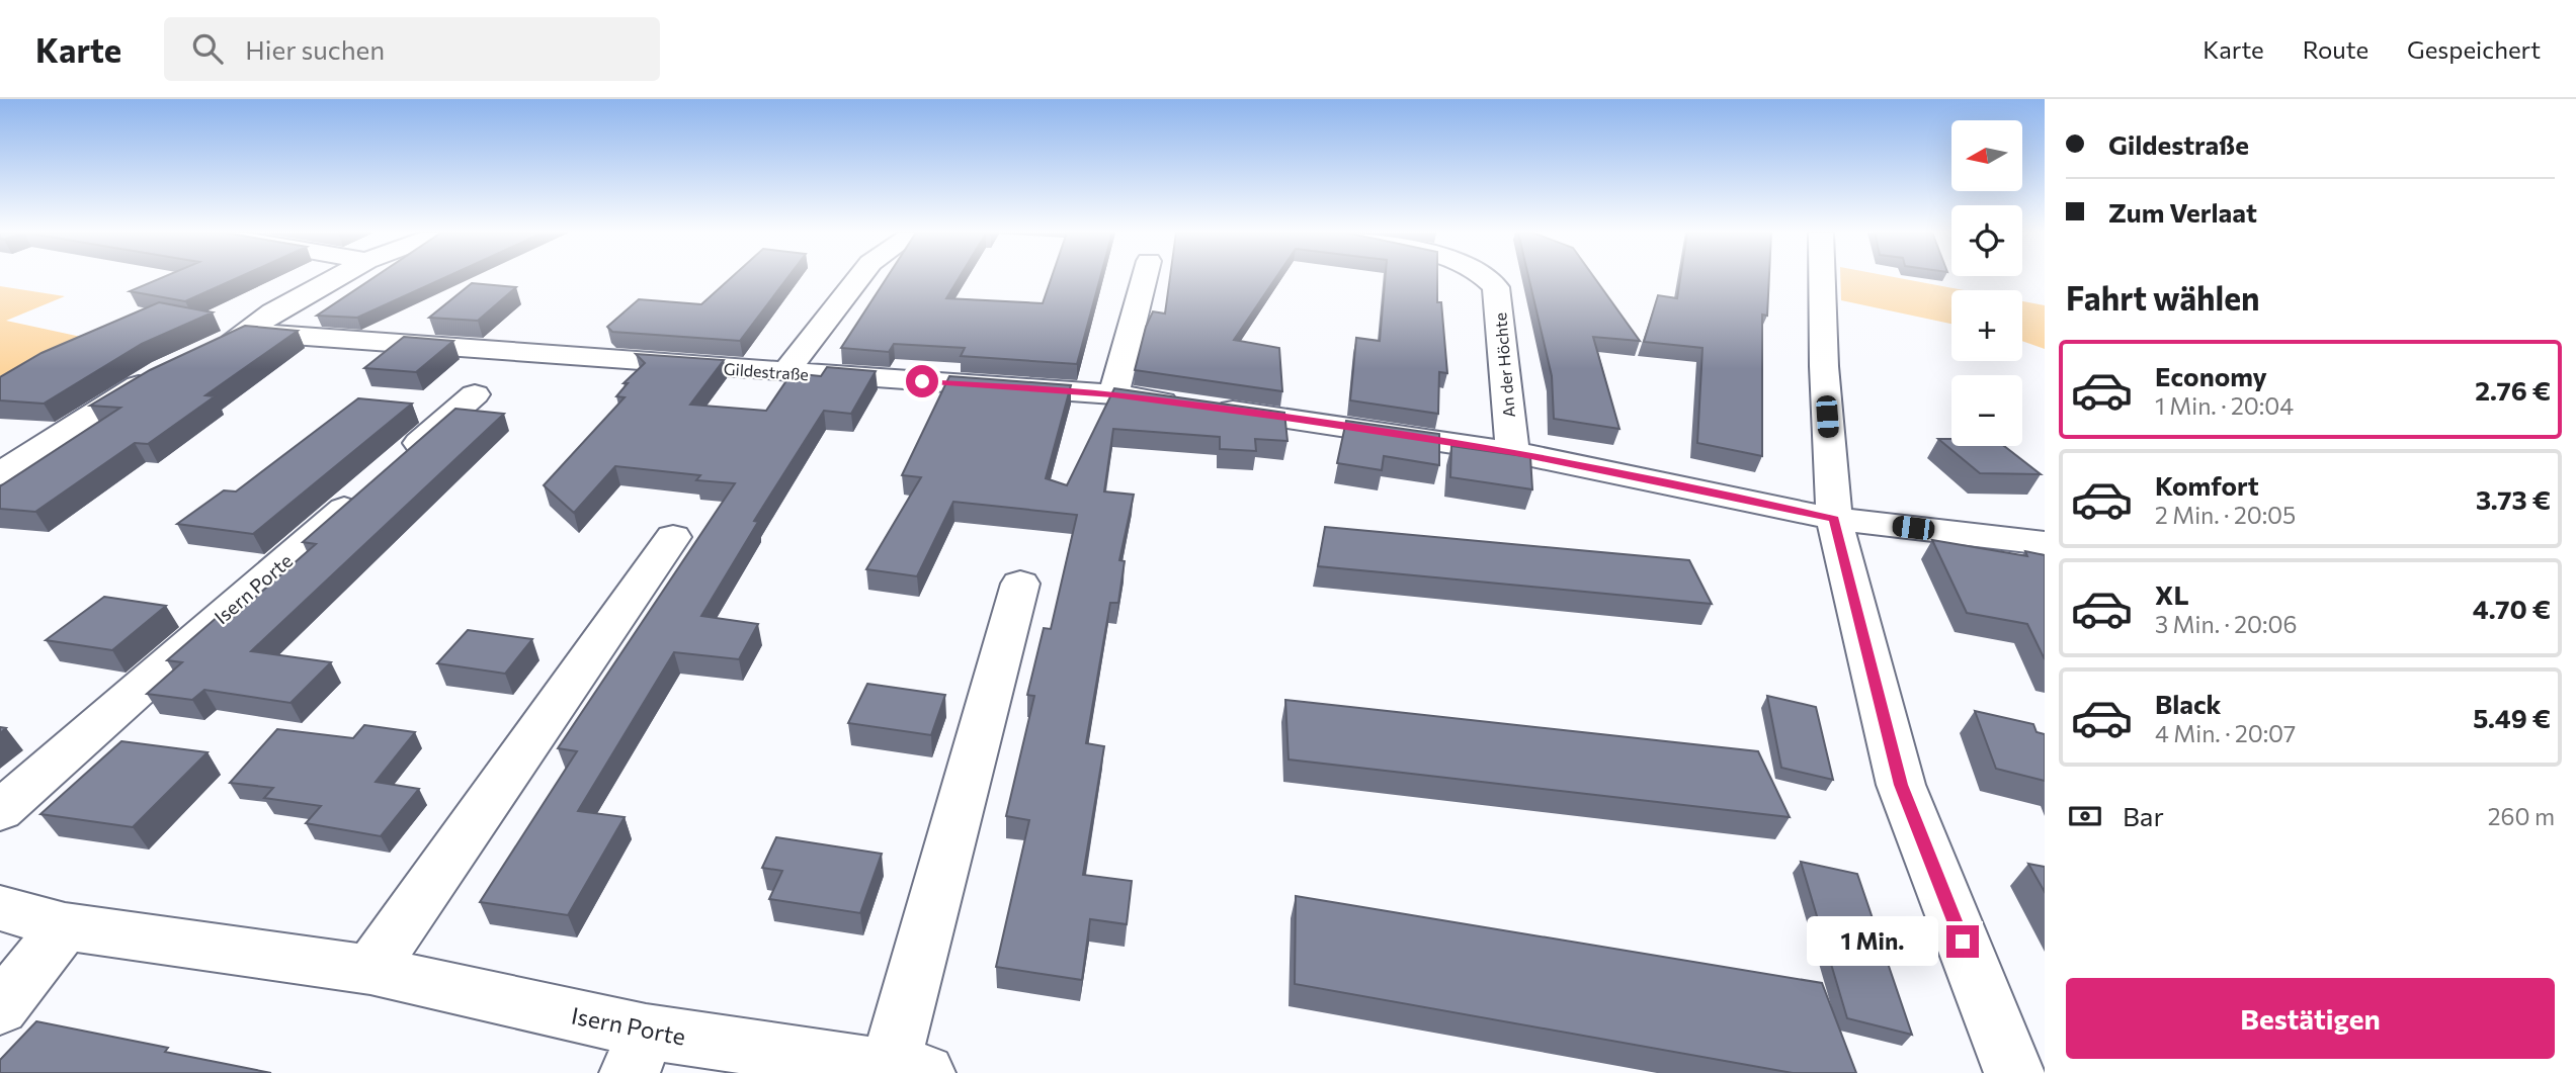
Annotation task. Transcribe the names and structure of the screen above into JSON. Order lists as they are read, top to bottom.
{
  "streets": {
    "street": ["An der Höchte", "Gildestraße", "Isern Porte"]
  },
  "crossings": [
    ["An der Höchte", "Gildestraße"]
  ],
  "north": "left",
  "page": {
    "header": "Karte",
    "search": "Hier suchen",
    "nav": ["Karte", "Route", "Gespeichert"],
    "banner": ["Gildestraße", "Zum Verlaat"],
    "map_buttons": ["+", "−"],
    "heading": "Fahrt wählen",
    "list": [
      {
        "name": "Economy",
        "note": "1 Min. · 20:04",
        "value": "2.76 €"
      },
      {
        "name": "Komfort",
        "note": "2 Min. · 20:05",
        "value": "3.73 €"
      },
      {
        "name": "XL",
        "note": "3 Min. · 20:06",
        "value": "4.70 €"
      },
      {
        "name": "Black",
        "note": "4 Min. · 20:07",
        "value": "5.49 €"
      }
    ],
    "pay": ["Bar", "260 m"],
    "bubble": "1 Min.",
    "buttons": "Bestätigen"
  }
}
